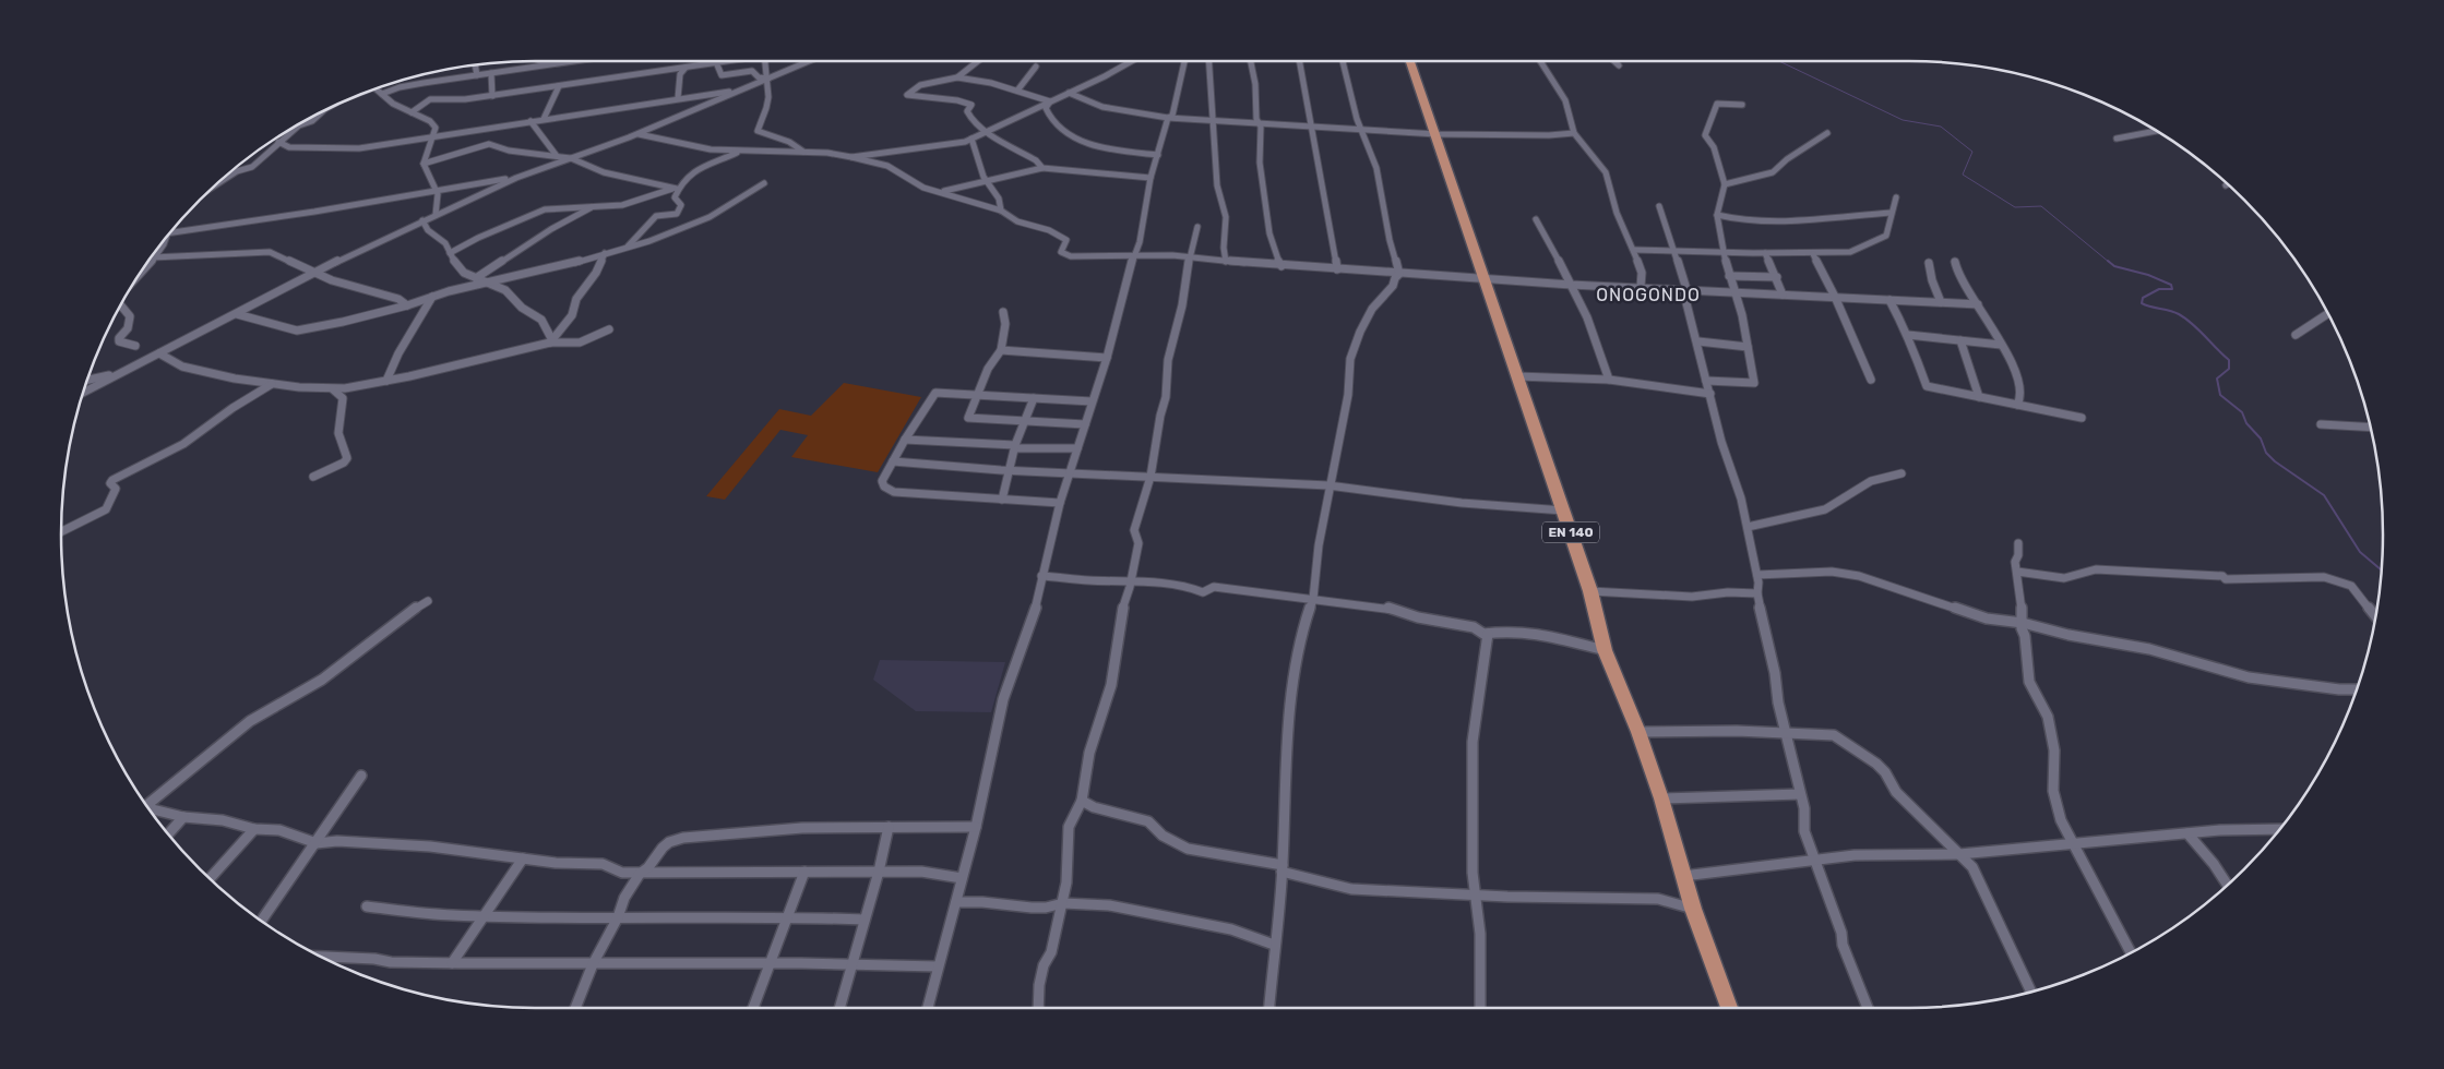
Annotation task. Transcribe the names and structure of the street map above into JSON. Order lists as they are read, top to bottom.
{
  "streets": {
    "main road": ["EN 140"]
  },
  "districts": ["ONOGONDO"]
}
